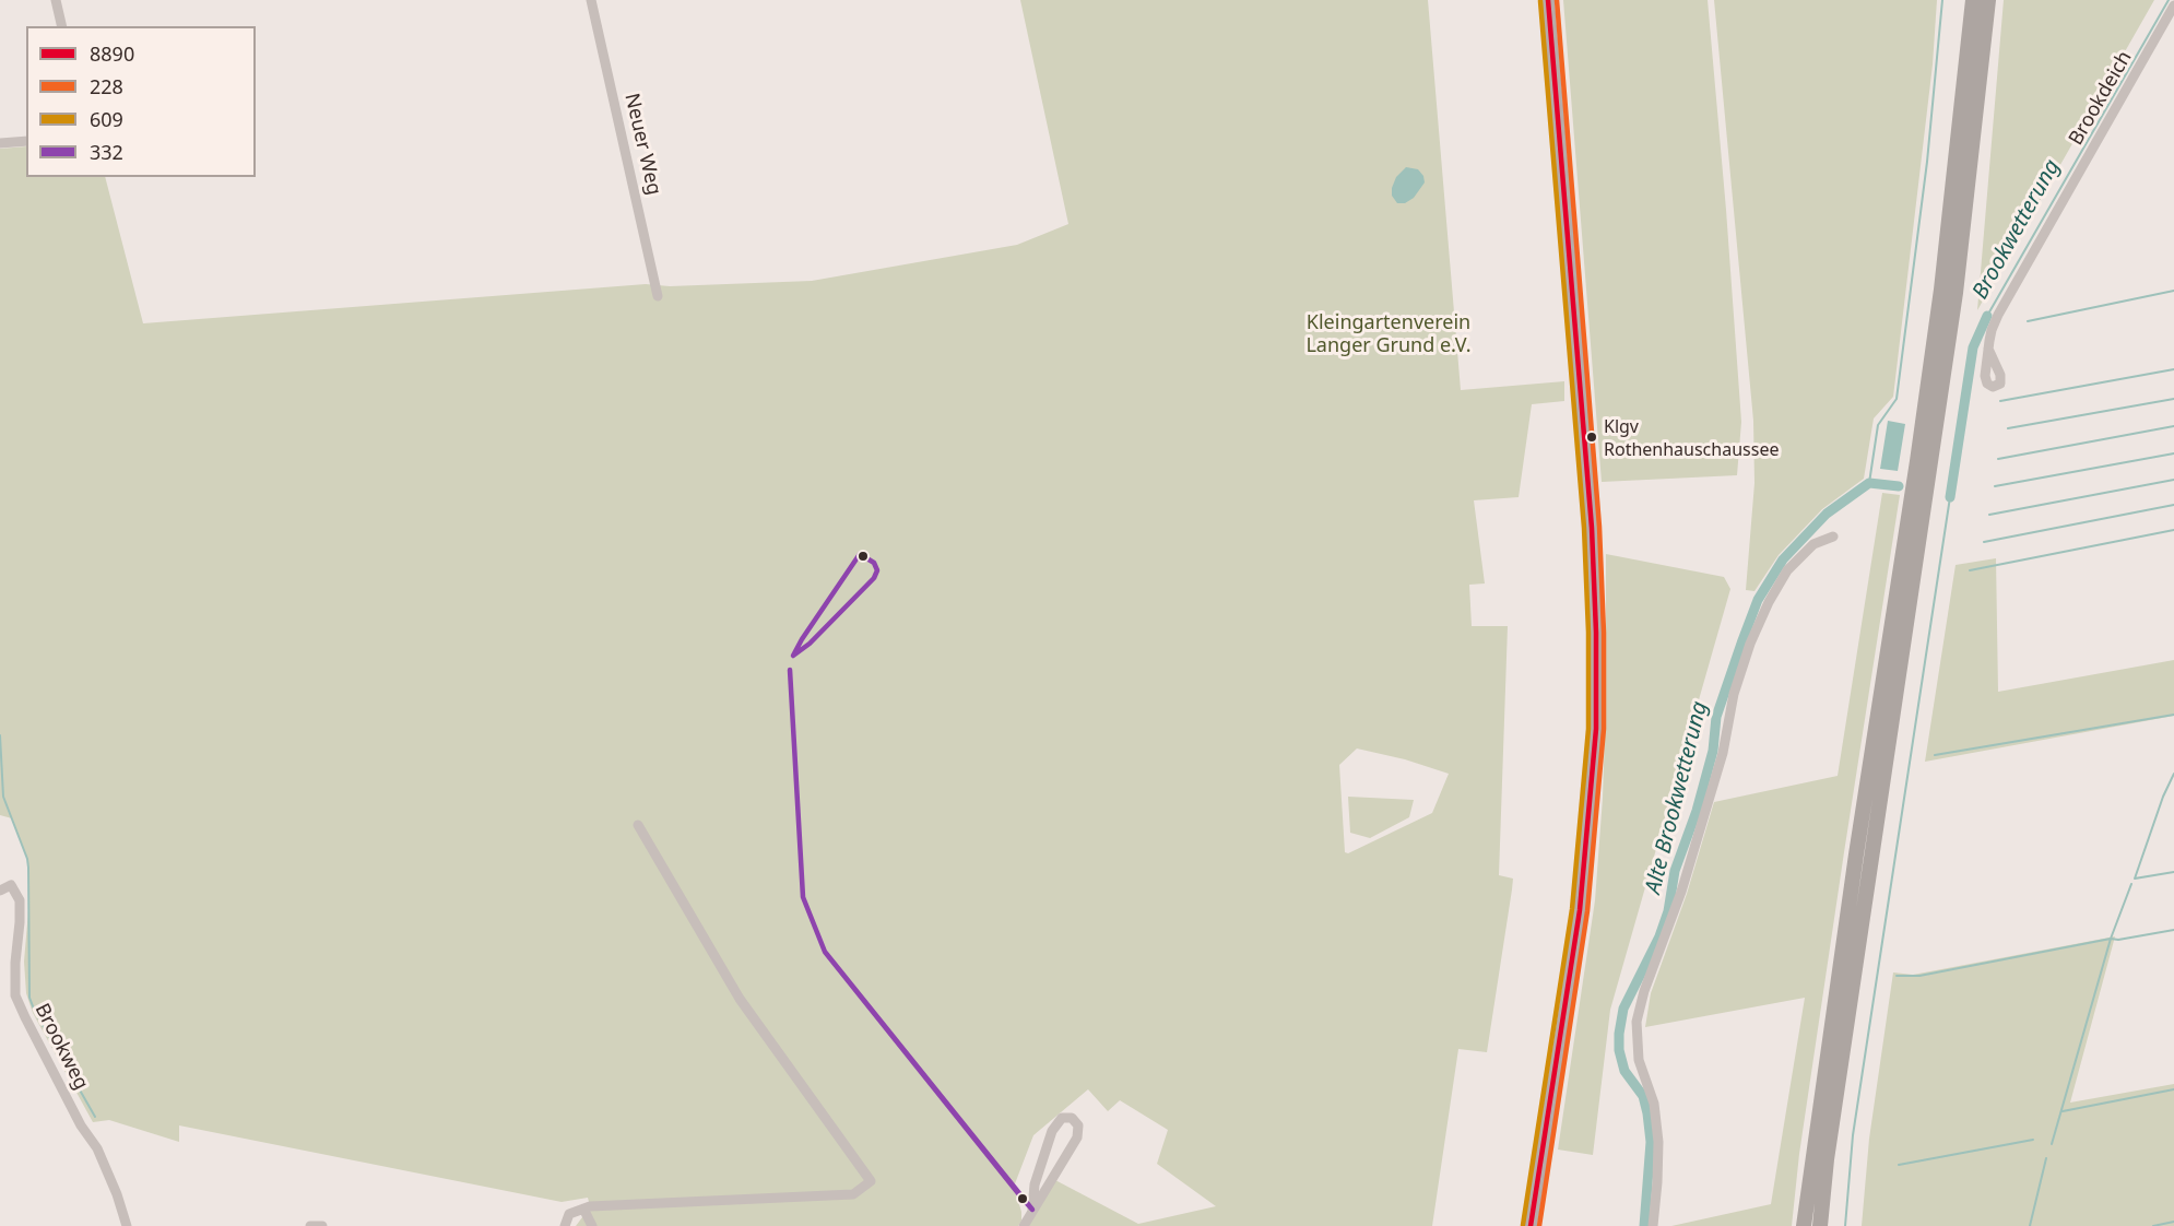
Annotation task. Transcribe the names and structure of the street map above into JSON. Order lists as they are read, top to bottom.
{
  "streets": {
    "street": ["Brookdeich", "Neuer Weg", "Brookweg"]
  },
  "water": ["Brookwetterung", "Alte Brookwetterung"],
  "parks": ["Kleingartenverein Langer Grund e.V."],
  "places": ["Klgv Rothenhauschaussee"],
  "lines": [
    "transit line 8890",
    "transit line 228",
    "transit line 609",
    "transit line 332"
  ],
  "legend": [
    "8890",
    "228",
    "609",
    "332"
  ]
}
